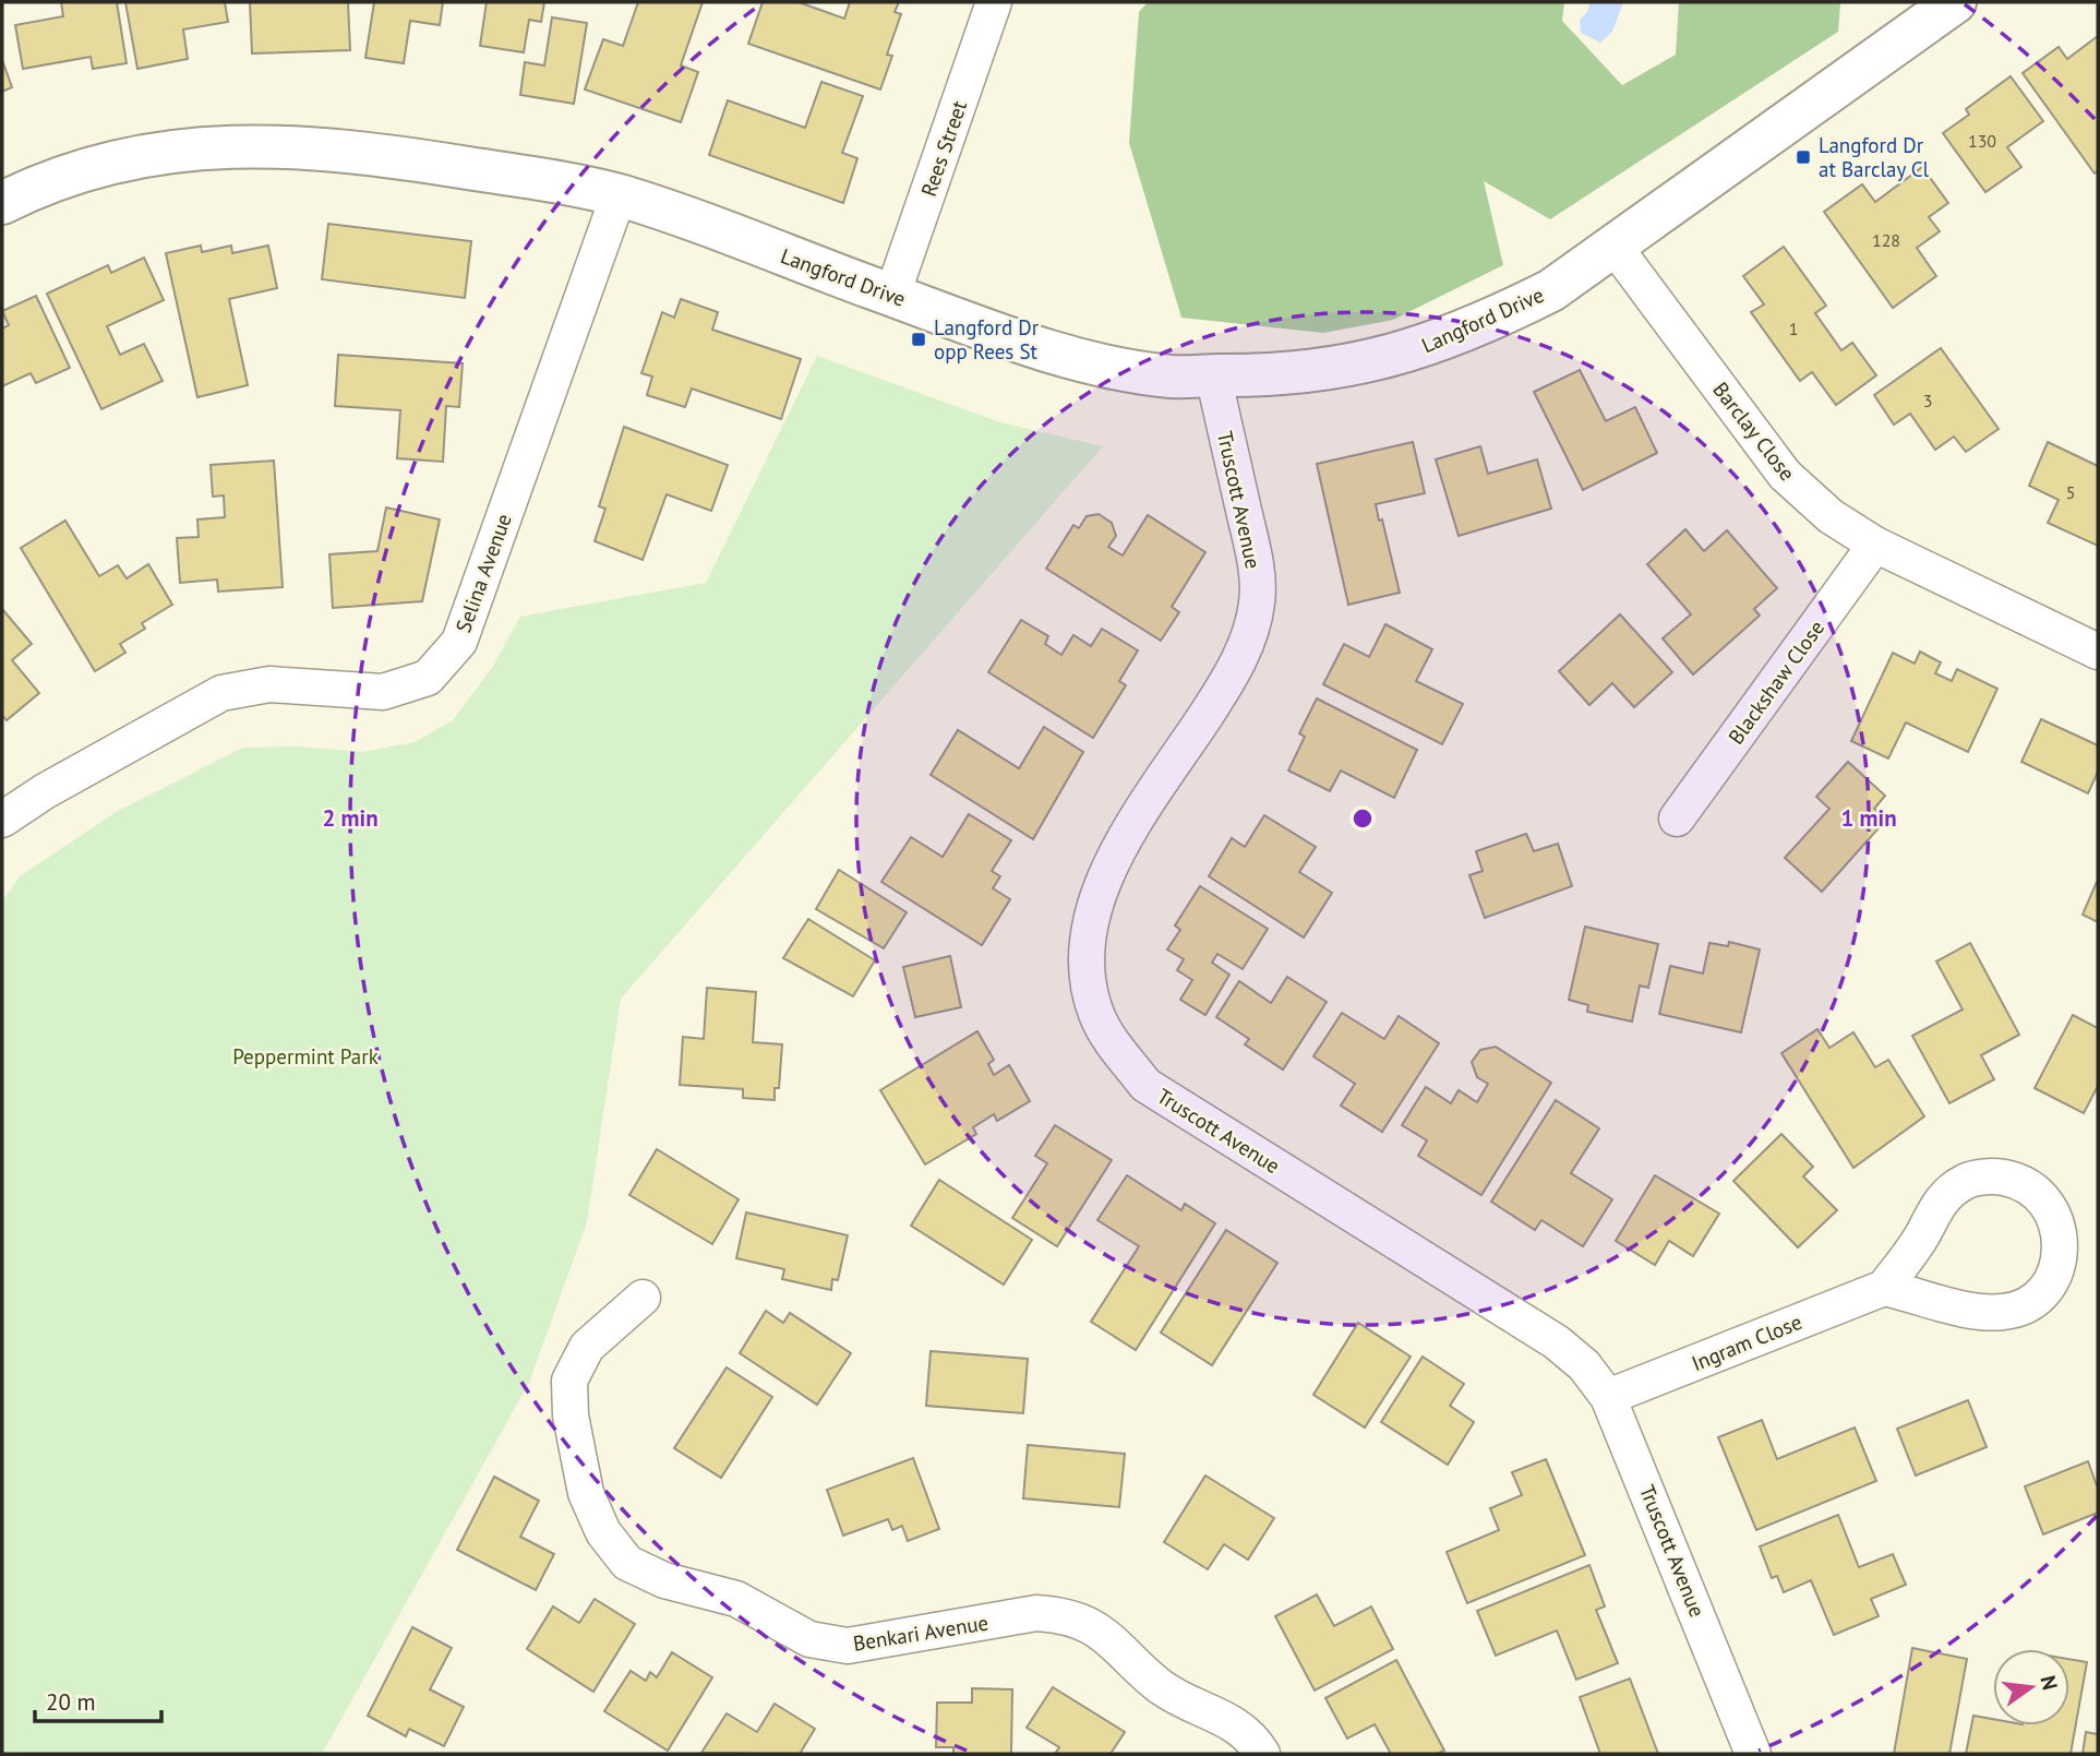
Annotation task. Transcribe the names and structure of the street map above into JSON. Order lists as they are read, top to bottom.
{
  "streets": {
    "street": [
      "Rees Street",
      "Langford Drive",
      "Barclay Close",
      "Truscott Avenue",
      "Selina Avenue",
      "Blackshaw Close",
      "Ingram Close",
      "Benkari Avenue"
    ]
  },
  "crossings": [
    ["Rees Street", "Langford Drive"],
    ["Langford Drive", "Barclay Close"],
    ["Langford Drive", "Truscott Avenue"],
    ["Langford Drive", "Selina Avenue"],
    ["Barclay Close", "Blackshaw Close"],
    ["Truscott Avenue", "Ingram Close"]
  ],
  "parks": ["Peppermint Park"],
  "places": {
    "transit": ["Langford Dr at Barclay Cl", "Langford Dr opp Rees St"]
  },
  "house_numbers": [
    "130",
    "128",
    "1",
    "3",
    "5"
  ],
  "scale_bar": "20 m",
  "north": "right",
  "rings": ["1 min", "2 min"]
}
